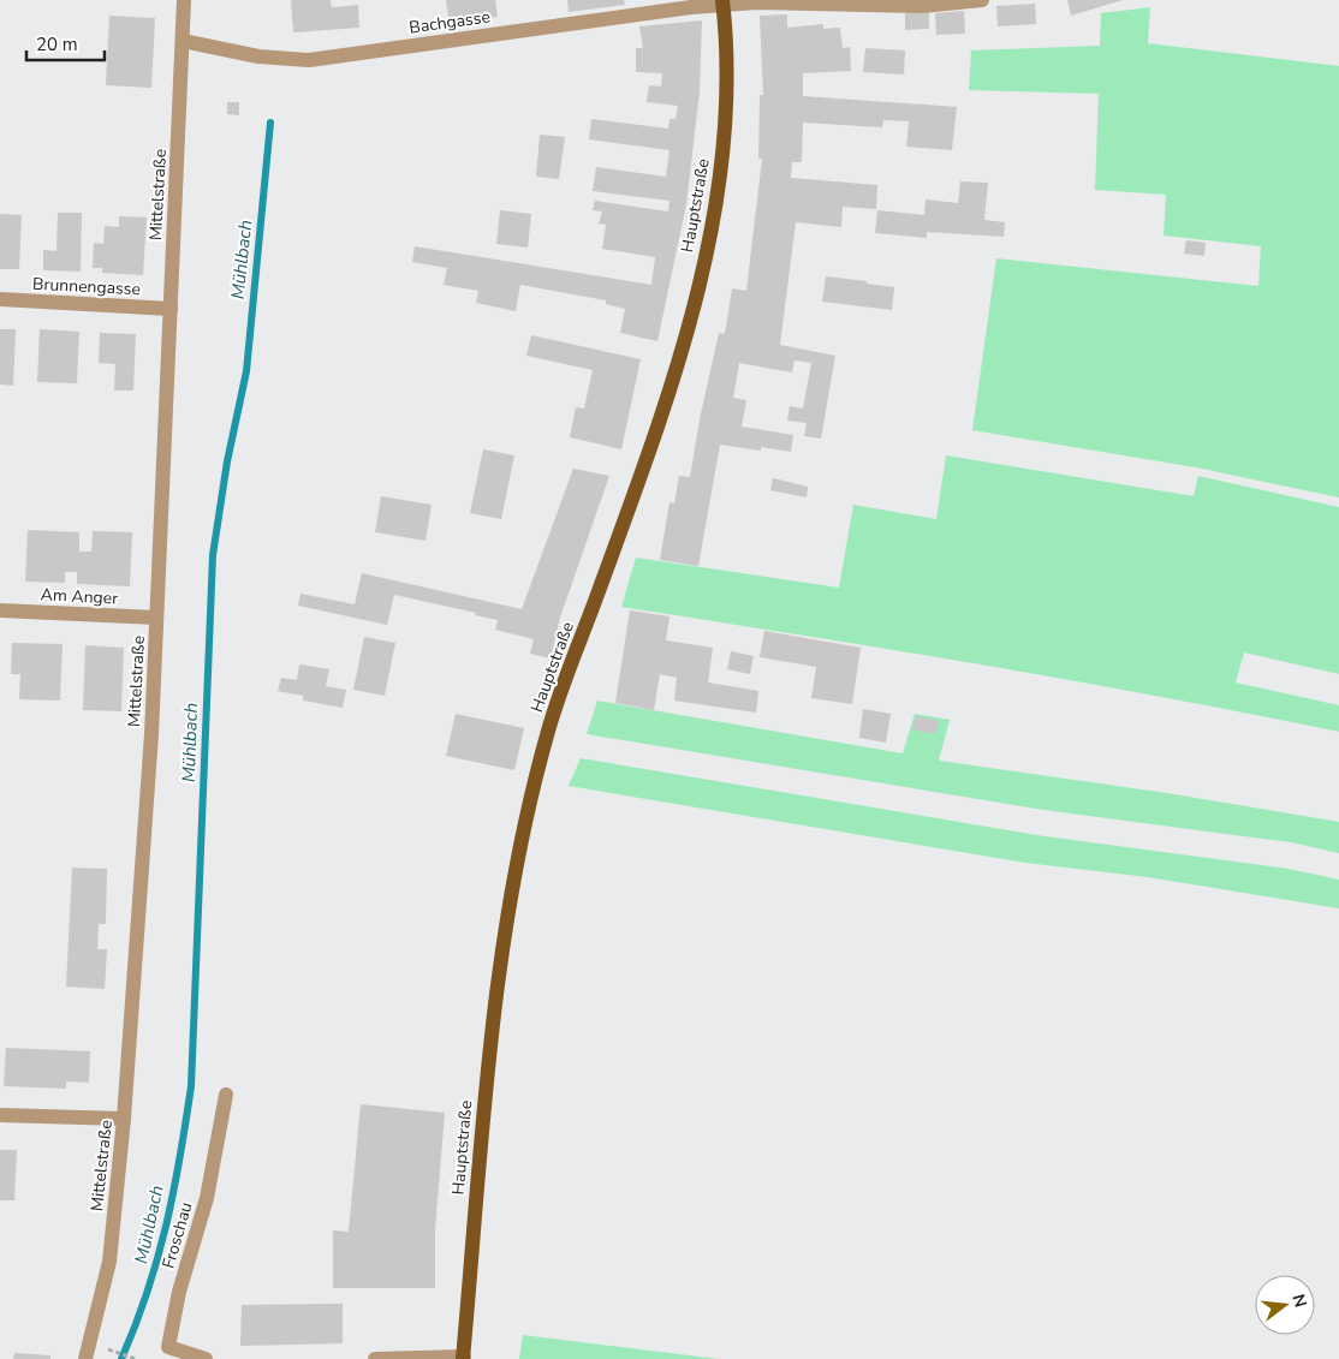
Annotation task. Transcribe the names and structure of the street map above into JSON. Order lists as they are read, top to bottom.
{
  "streets": {
    "main road": ["Hauptstraße"],
    "street": [
      "Bachgasse",
      "Mittelstraße",
      "Brunnengasse",
      "Am Anger",
      "Froschau"
    ]
  },
  "crossings": [
    ["Bachgasse", "Mittelstraße"],
    ["Bachgasse", "Hauptstraße"],
    ["Mittelstraße", "Brunnengasse"],
    ["Mittelstraße", "Am Anger"]
  ],
  "water": ["Mühlbach"],
  "scale_bar": "20 m",
  "north": "right"
}
